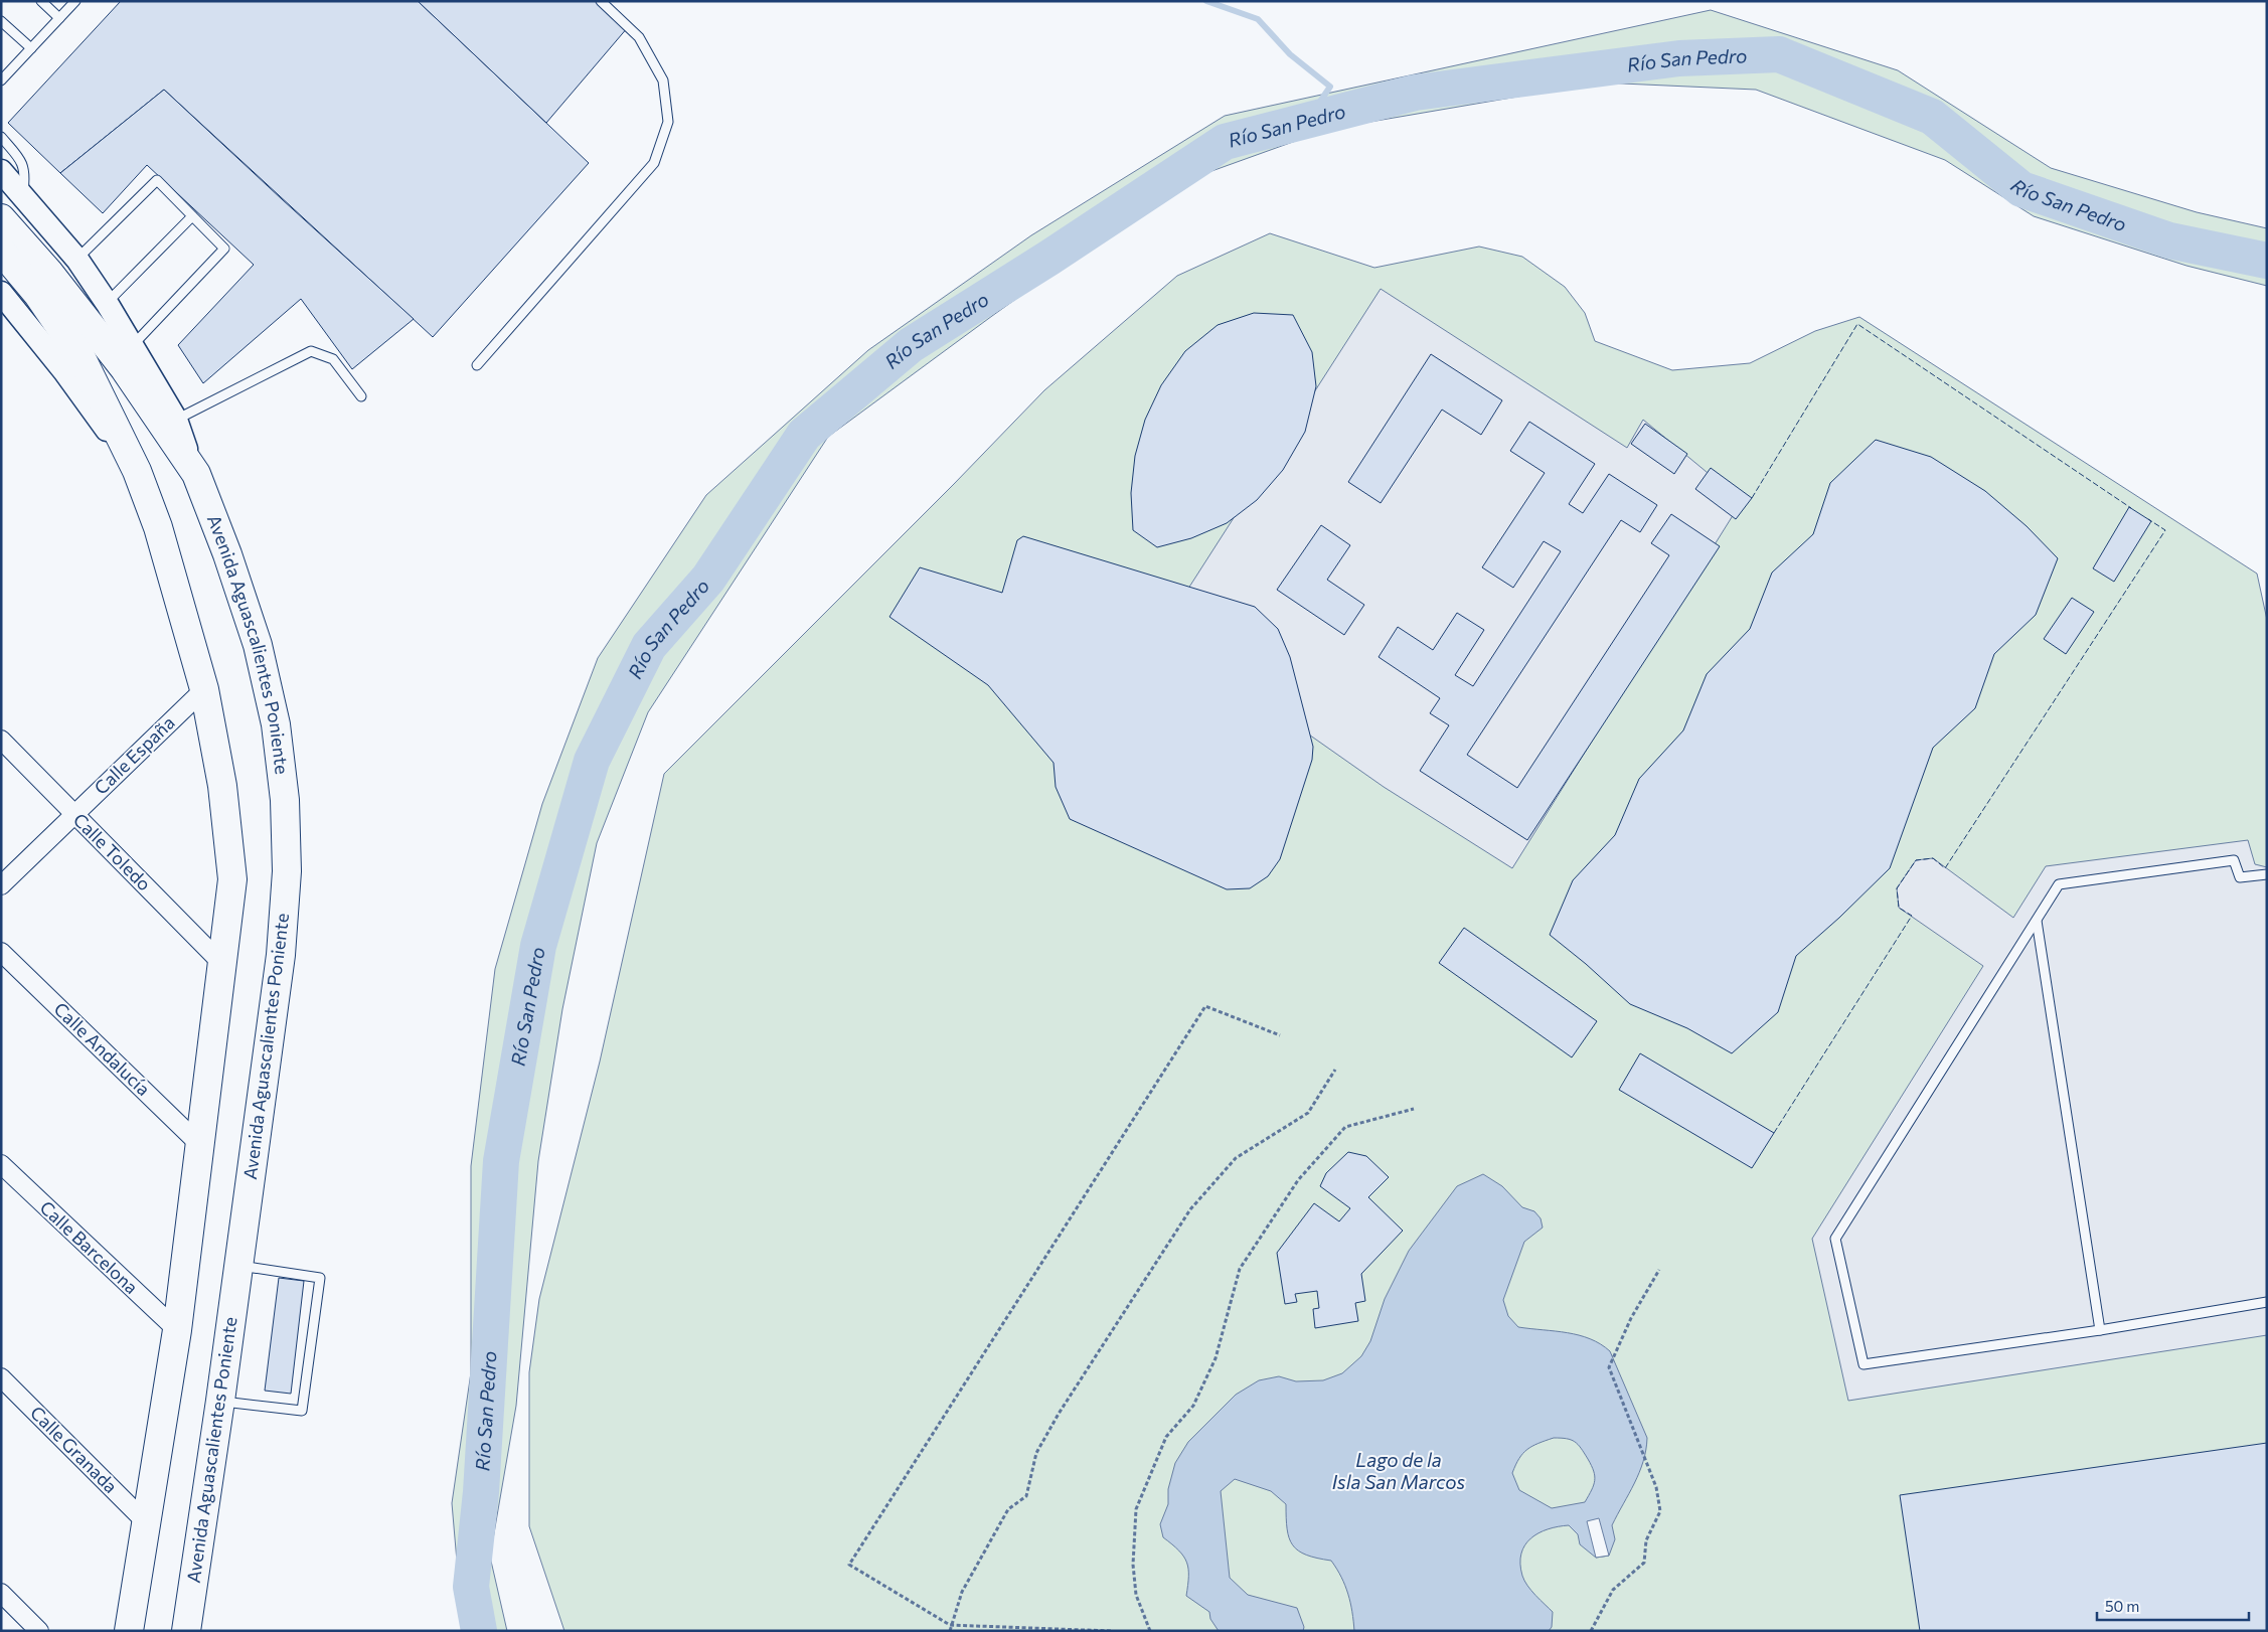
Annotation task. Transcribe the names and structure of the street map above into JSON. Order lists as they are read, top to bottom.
{
  "streets": {
    "main road": ["Avenida Aguascalientes Poniente"],
    "street": [
      "Calle España",
      "Calle Toledo",
      "Calle Andalucía",
      "Calle Barcelona",
      "Calle Granada"
    ]
  },
  "crossings": [
    ["Calle España", "Calle Toledo"]
  ],
  "water": ["Río San Pedro", "Lago de la Isla San Marcos"],
  "scale_bar": "50 m"
}
